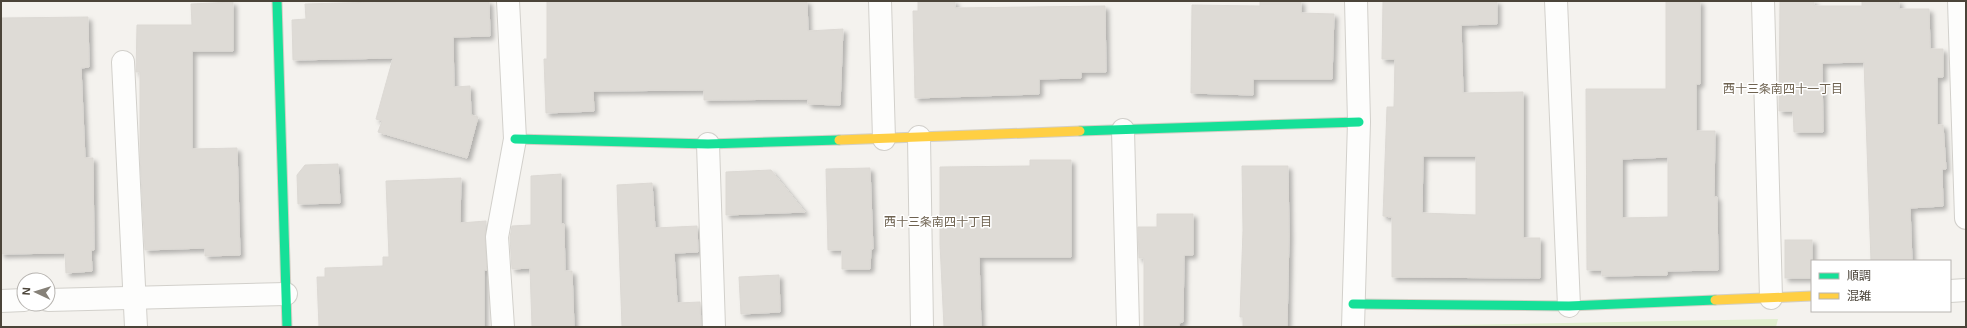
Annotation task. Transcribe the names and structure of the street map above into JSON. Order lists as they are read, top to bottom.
{
  "districts": ["西十三条南四十一丁目", "西十三条南四十丁目"],
  "legend": ["順調", "混雑"],
  "north": "left"
}
